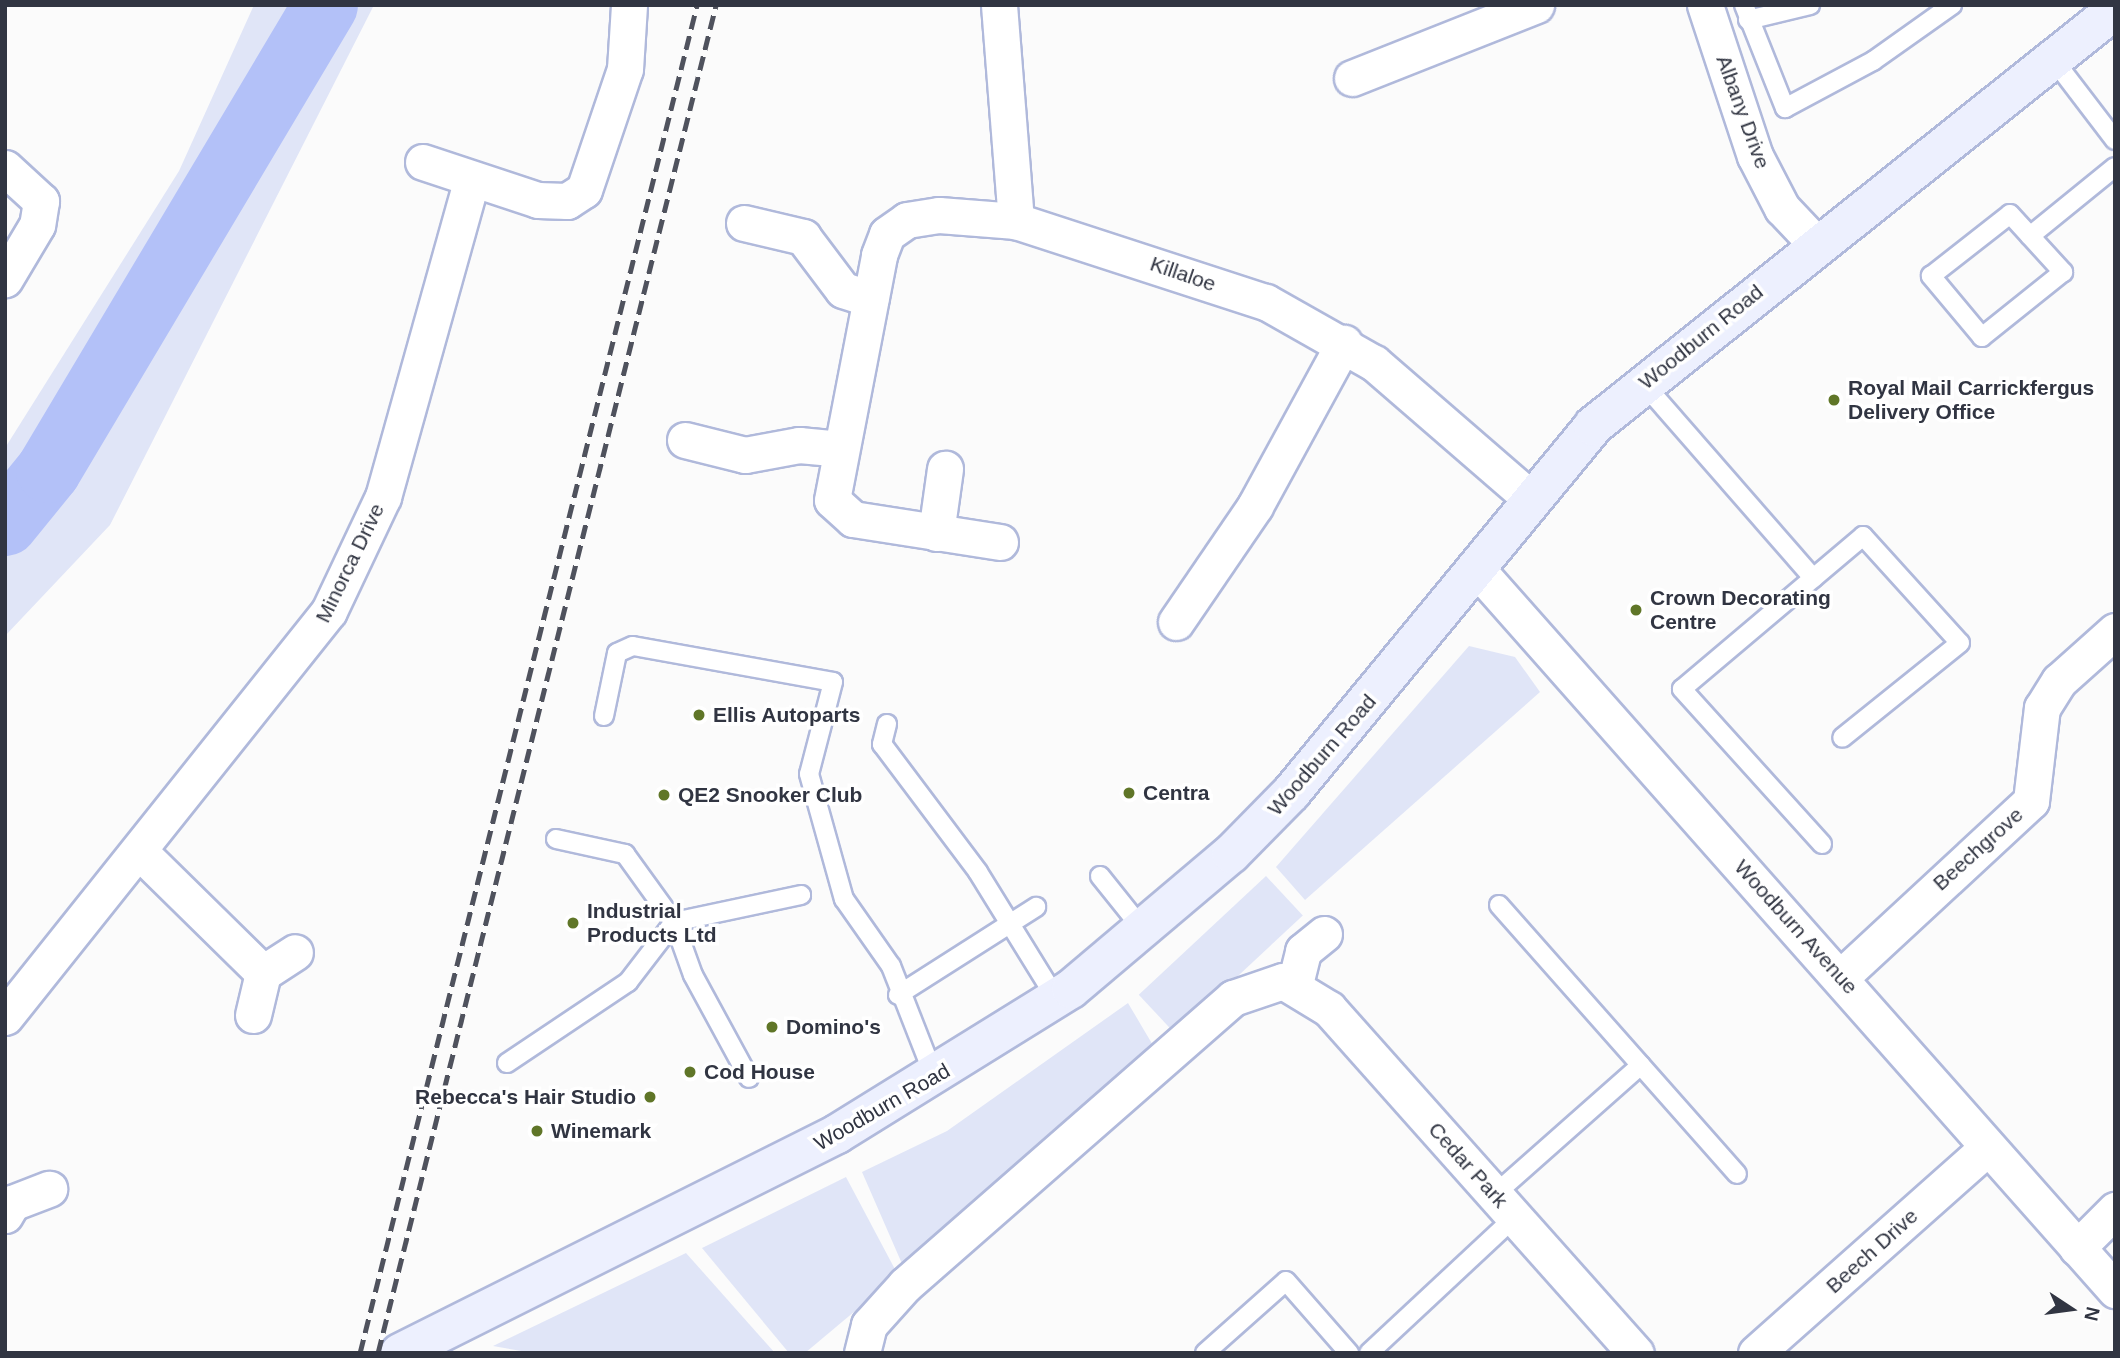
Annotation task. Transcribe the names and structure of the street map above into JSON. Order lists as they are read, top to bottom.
{
  "streets": {
    "street": [
      "Albany Drive",
      "Killaloe",
      "Woodburn Road",
      "Minorca Drive",
      "Beechgrove",
      "Woodburn Avenue",
      "Cedar Park",
      "Beech Drive"
    ]
  },
  "crossings": [
    ["Albany Drive", "Woodburn Road"],
    ["Killaloe", "Woodburn Road"],
    ["Woodburn Road", "Woodburn Avenue"],
    ["Beechgrove", "Woodburn Avenue"],
    ["Woodburn Avenue", "Beech Drive"]
  ],
  "places": [
    "Royal Mail Carrickfergus Delivery Office",
    "Crown Decorating Centre",
    "Ellis Autoparts",
    "Centra",
    "QE2 Snooker Club",
    "Industrial Products Ltd",
    "Domino's",
    "Cod House",
    "Rebecca's Hair Studio",
    "Winemark"
  ],
  "north": "right"
}
